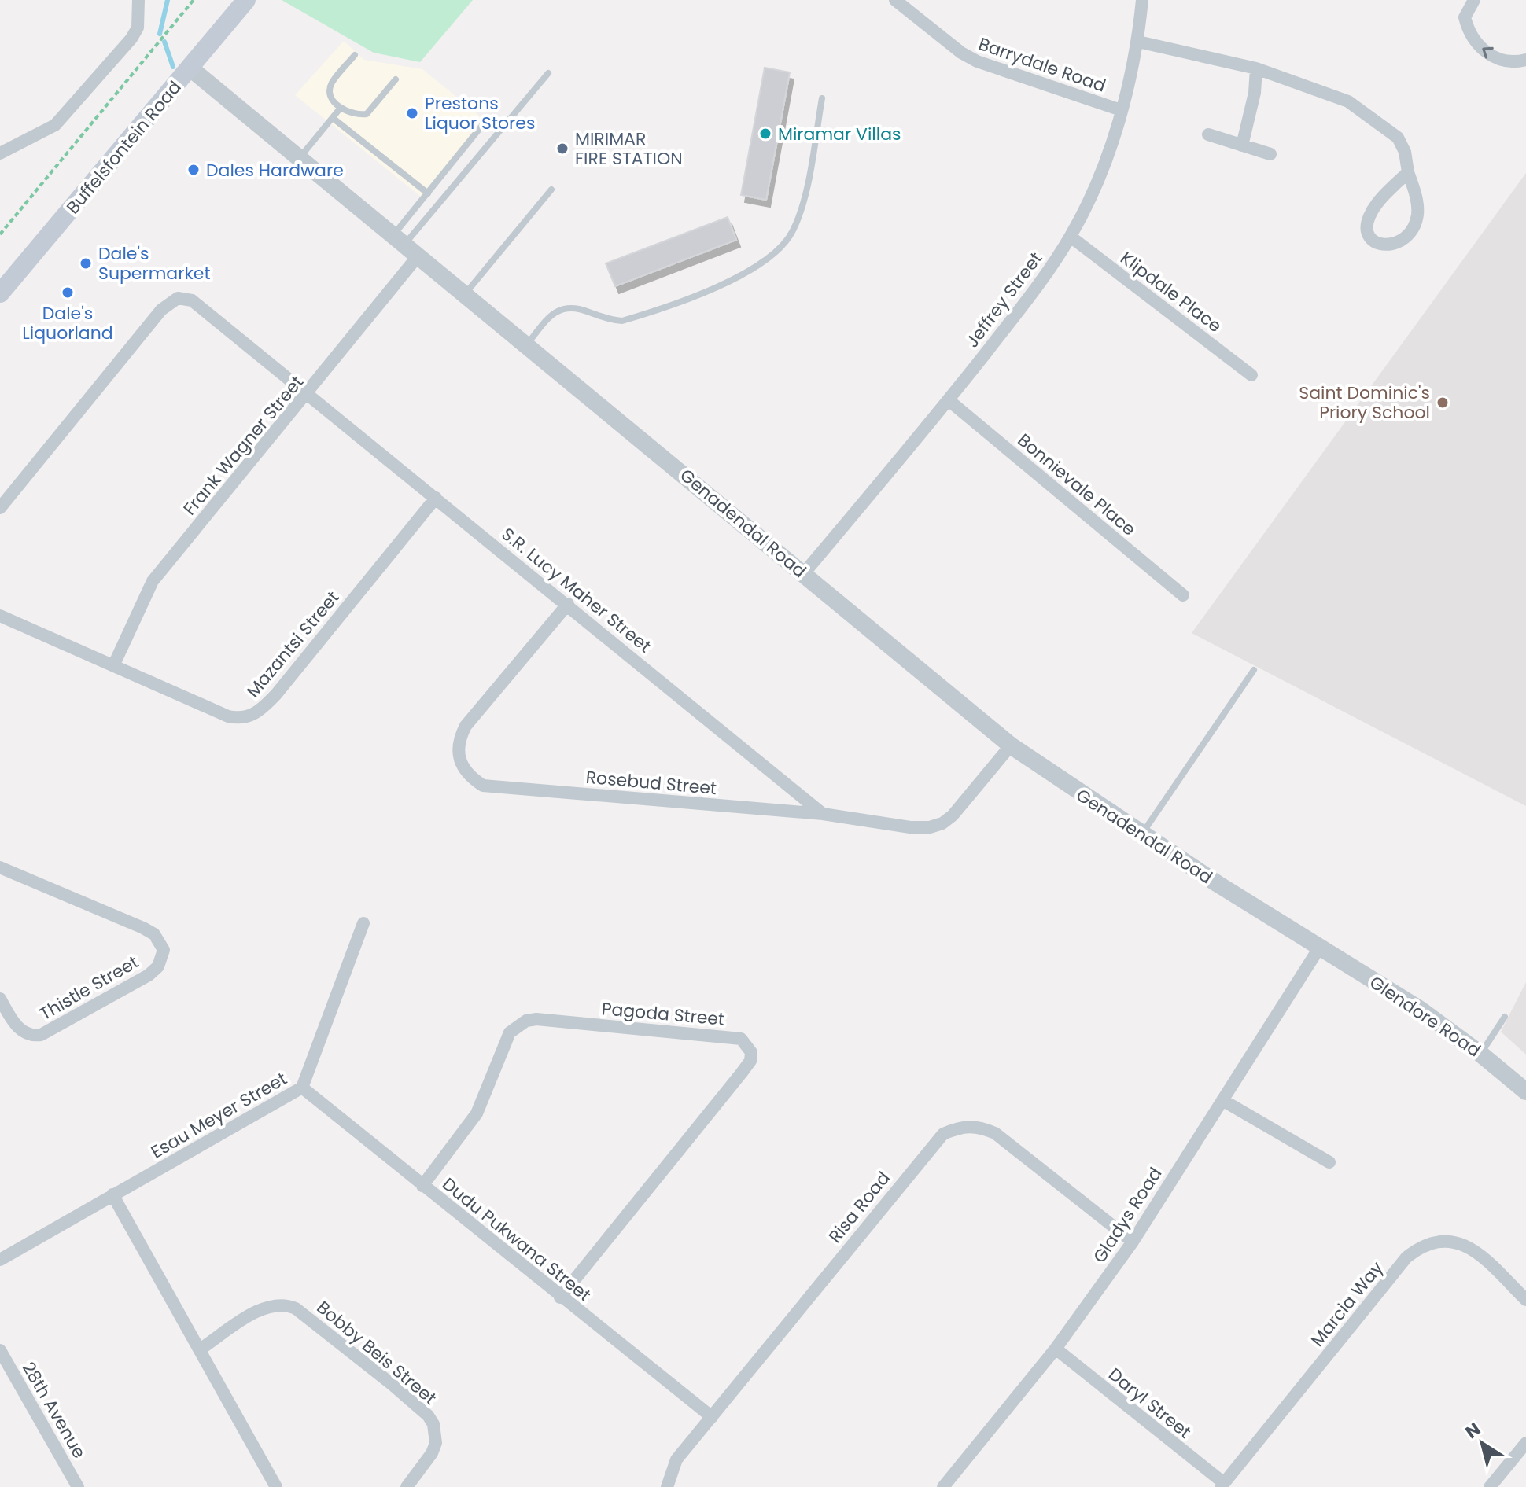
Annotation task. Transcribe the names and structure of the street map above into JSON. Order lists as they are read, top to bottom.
{
  "streets": {
    "main road": ["Buffelsfontein Road"],
    "street": [
      "Barrydale Road",
      "Klipdale Place",
      "Jeffrey Street",
      "Frank Wagner Street",
      "Bonnievale Place",
      "Genadendal Road",
      "S.R. Lucy Maher Street",
      "Mazantsi Street",
      "Rosebud Street",
      "Thistle Street",
      "Pagoda Street",
      "Glendore Road",
      "Esau Meyer Street",
      "Risa Road",
      "Gladys Road",
      "Dudu Pukwana Street",
      "Marcia Way",
      "Bobby Beis Street",
      "Daryl Street",
      "28th Avenue"
    ]
  },
  "crossings": [
    ["Barrydale Road", "Jeffrey Street"],
    ["Buffelsfontein Road", "Genadendal Road"],
    ["Klipdale Place", "Jeffrey Street"],
    ["Jeffrey Street", "Bonnievale Place"],
    ["Jeffrey Street", "Genadendal Road"],
    ["Frank Wagner Street", "Genadendal Road"],
    ["Frank Wagner Street", "S.R. Lucy Maher Street"],
    ["Frank Wagner Street", "Mazantsi Street"],
    ["Genadendal Road", "Rosebud Street"],
    ["Genadendal Road", "Glendore Road"],
    ["Genadendal Road", "Gladys Road"],
    ["S.R. Lucy Maher Street", "Mazantsi Street"],
    ["S.R. Lucy Maher Street", "Rosebud Street"],
    ["Pagoda Street", "Dudu Pukwana Street"],
    ["Glendore Road", "Gladys Road"],
    ["Esau Meyer Street", "Dudu Pukwana Street"],
    ["Risa Road", "Gladys Road"],
    ["Risa Road", "Dudu Pukwana Street"],
    ["Gladys Road", "Daryl Street"],
    ["Marcia Way", "Daryl Street"]
  ],
  "places": [
    "Prestons Liquor Stores",
    "Miramar Villas",
    "MIRIMAR FIRE STATION",
    "Dales Hardware",
    "Dale's Supermarket",
    "Dale's Liquorland",
    "Saint Dominic's Priory School"
  ],
  "north": "top left"
}
